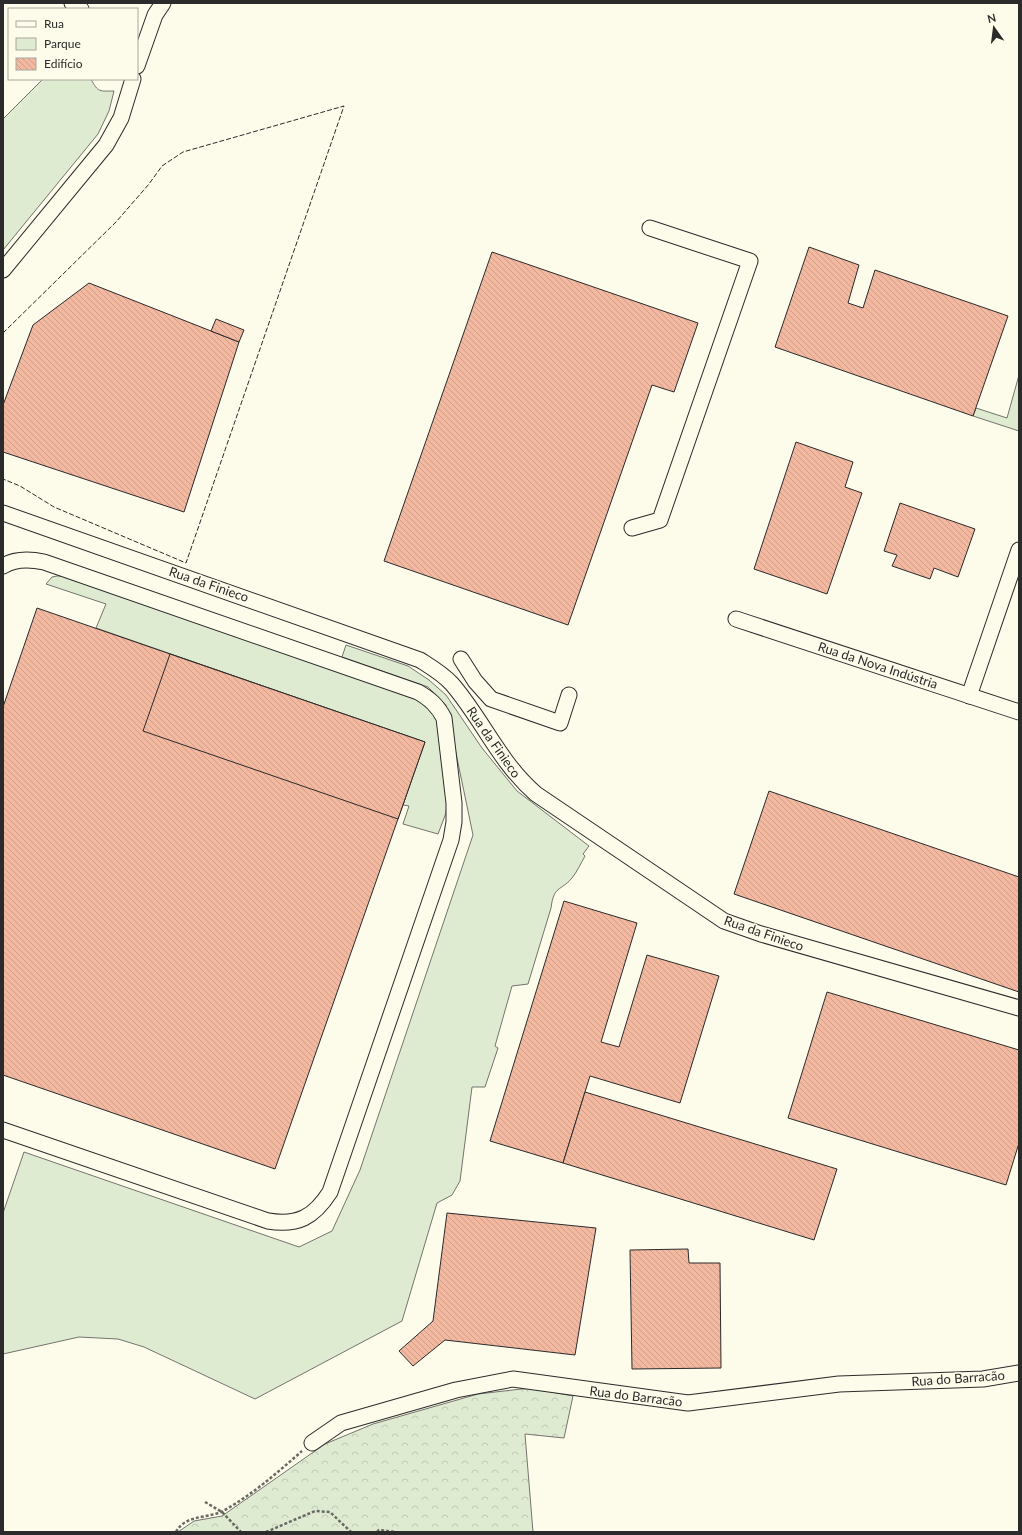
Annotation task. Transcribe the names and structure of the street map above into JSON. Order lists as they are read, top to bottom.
{
  "streets": {
    "street": ["Rua da Finieco", "Rua da Nova Indústria", "Rua do Barracão"]
  },
  "legend": ["Rua", "Parque", "Edifício"],
  "north": "top"
}
